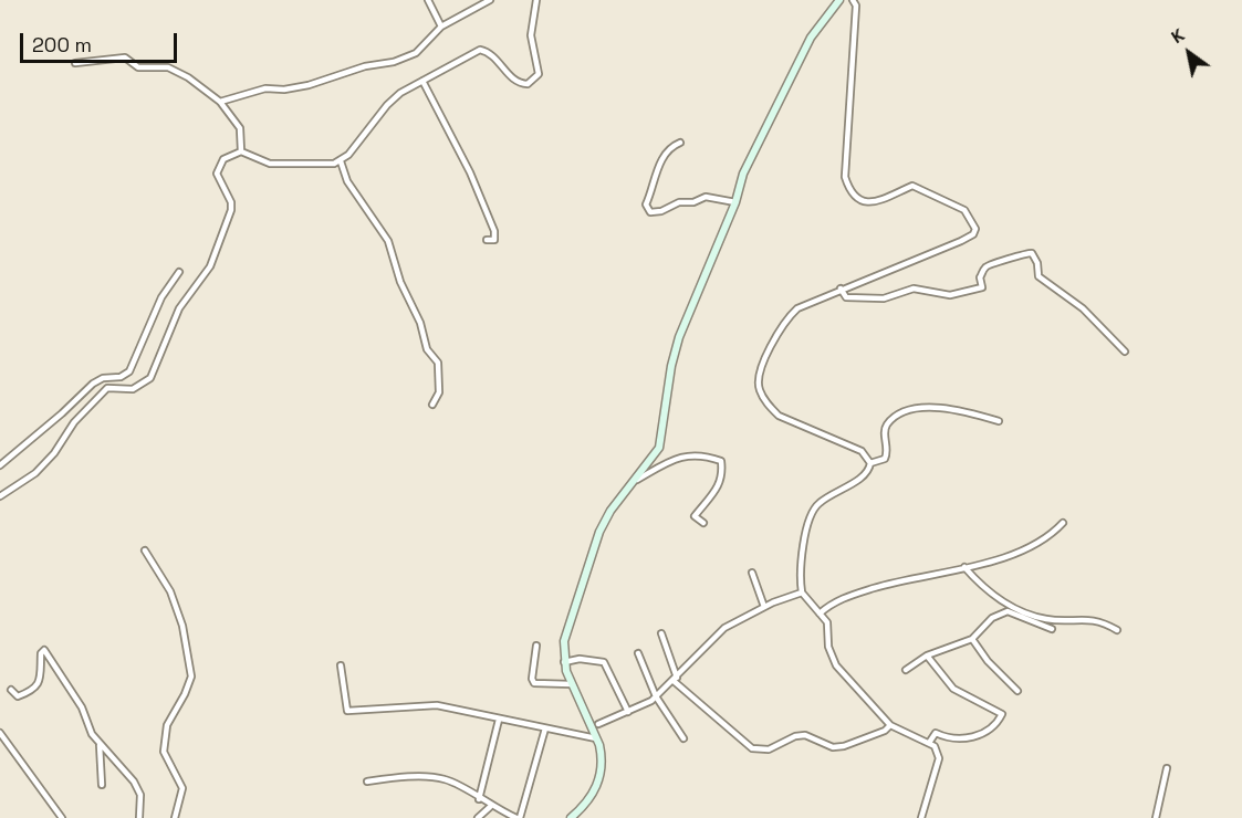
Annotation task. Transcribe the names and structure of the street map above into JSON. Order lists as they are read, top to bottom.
{
  "scale_bar": "200 m",
  "north": "top left"
}
